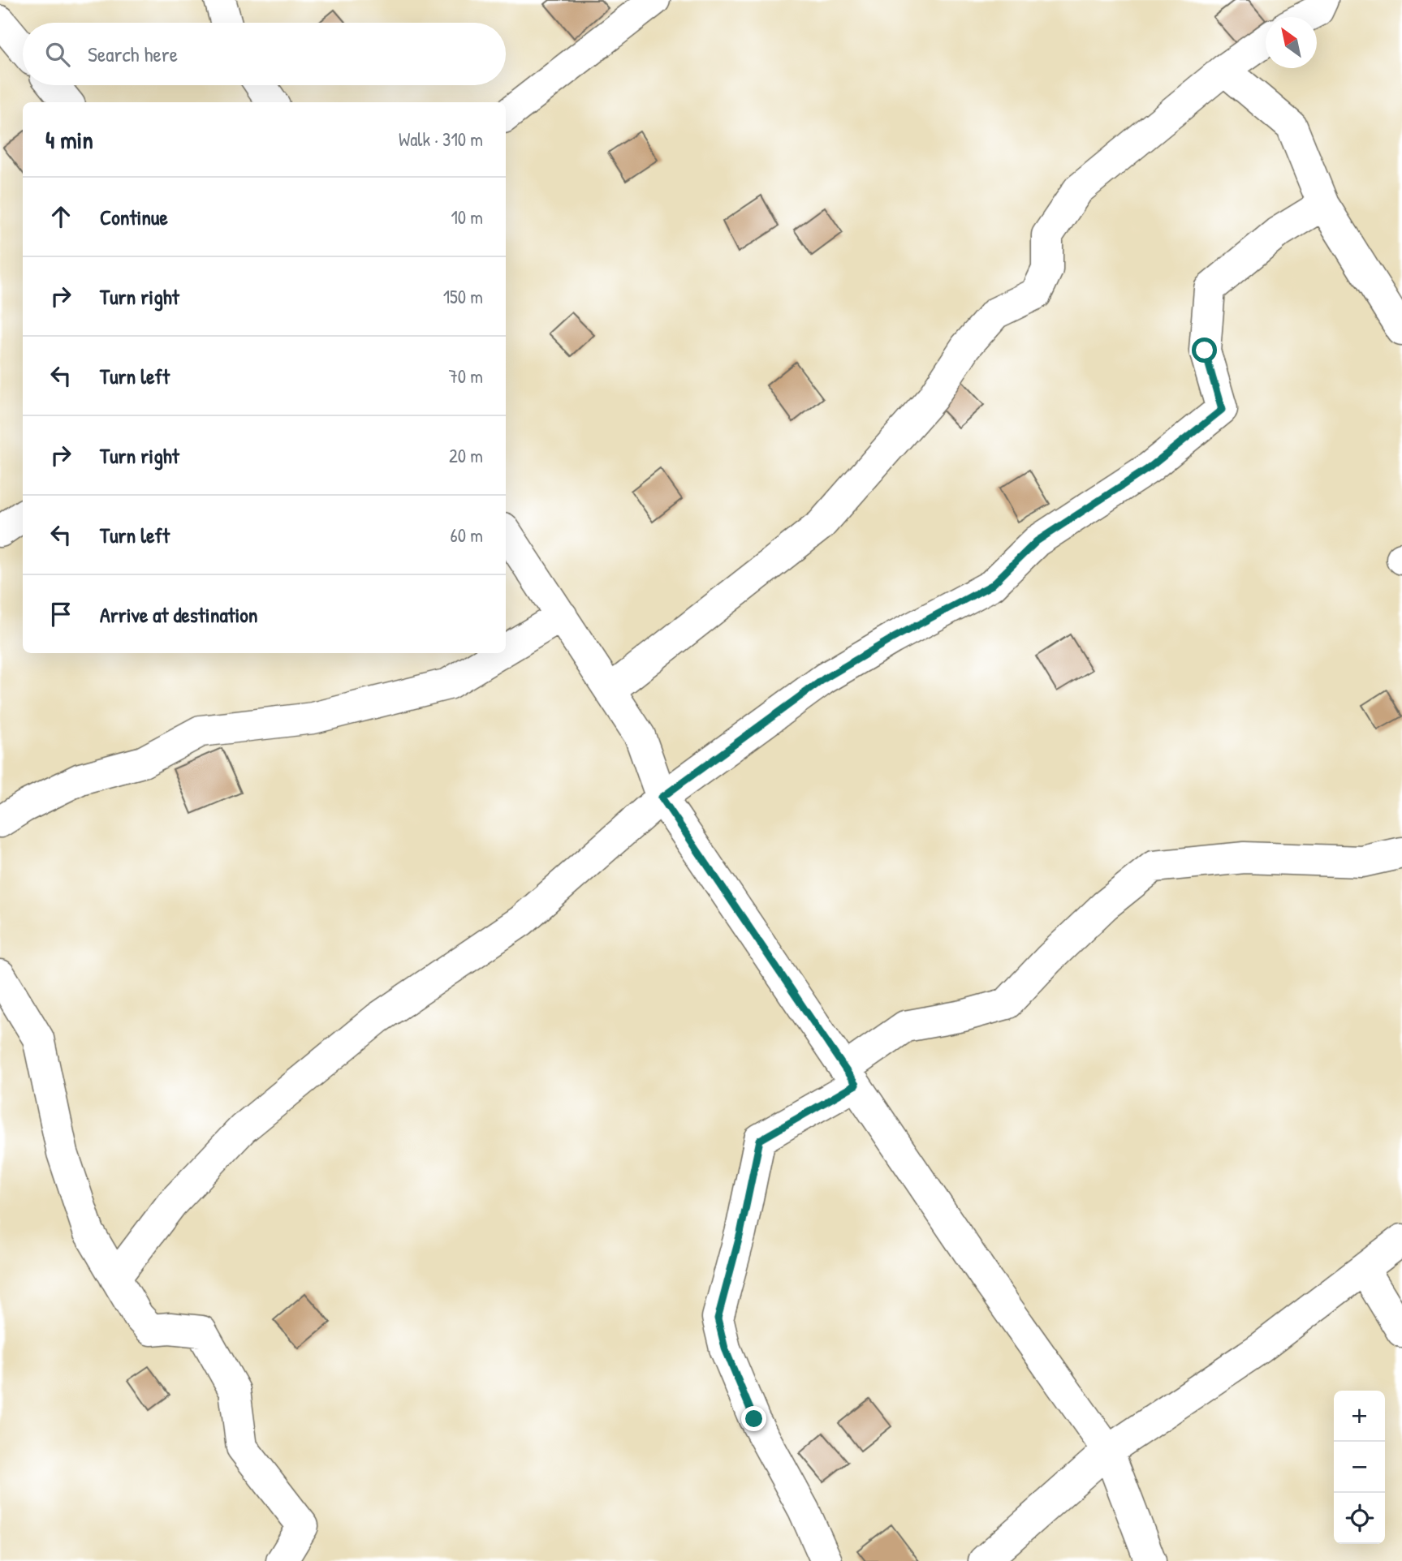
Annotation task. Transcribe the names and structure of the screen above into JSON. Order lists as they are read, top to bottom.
{
  "north": "top left",
  "page": {
    "search": "Search here",
    "heading": ["4 min", "Walk · 310 m"],
    "list": [
      ["Continue", "10 m"],
      ["Turn right", "150 m"],
      ["Turn left", "70 m"],
      ["Turn right", "20 m"],
      ["Turn left", "60 m"],
      "Arrive at destination"
    ],
    "map_buttons": ["+", "−"]
  }
}
